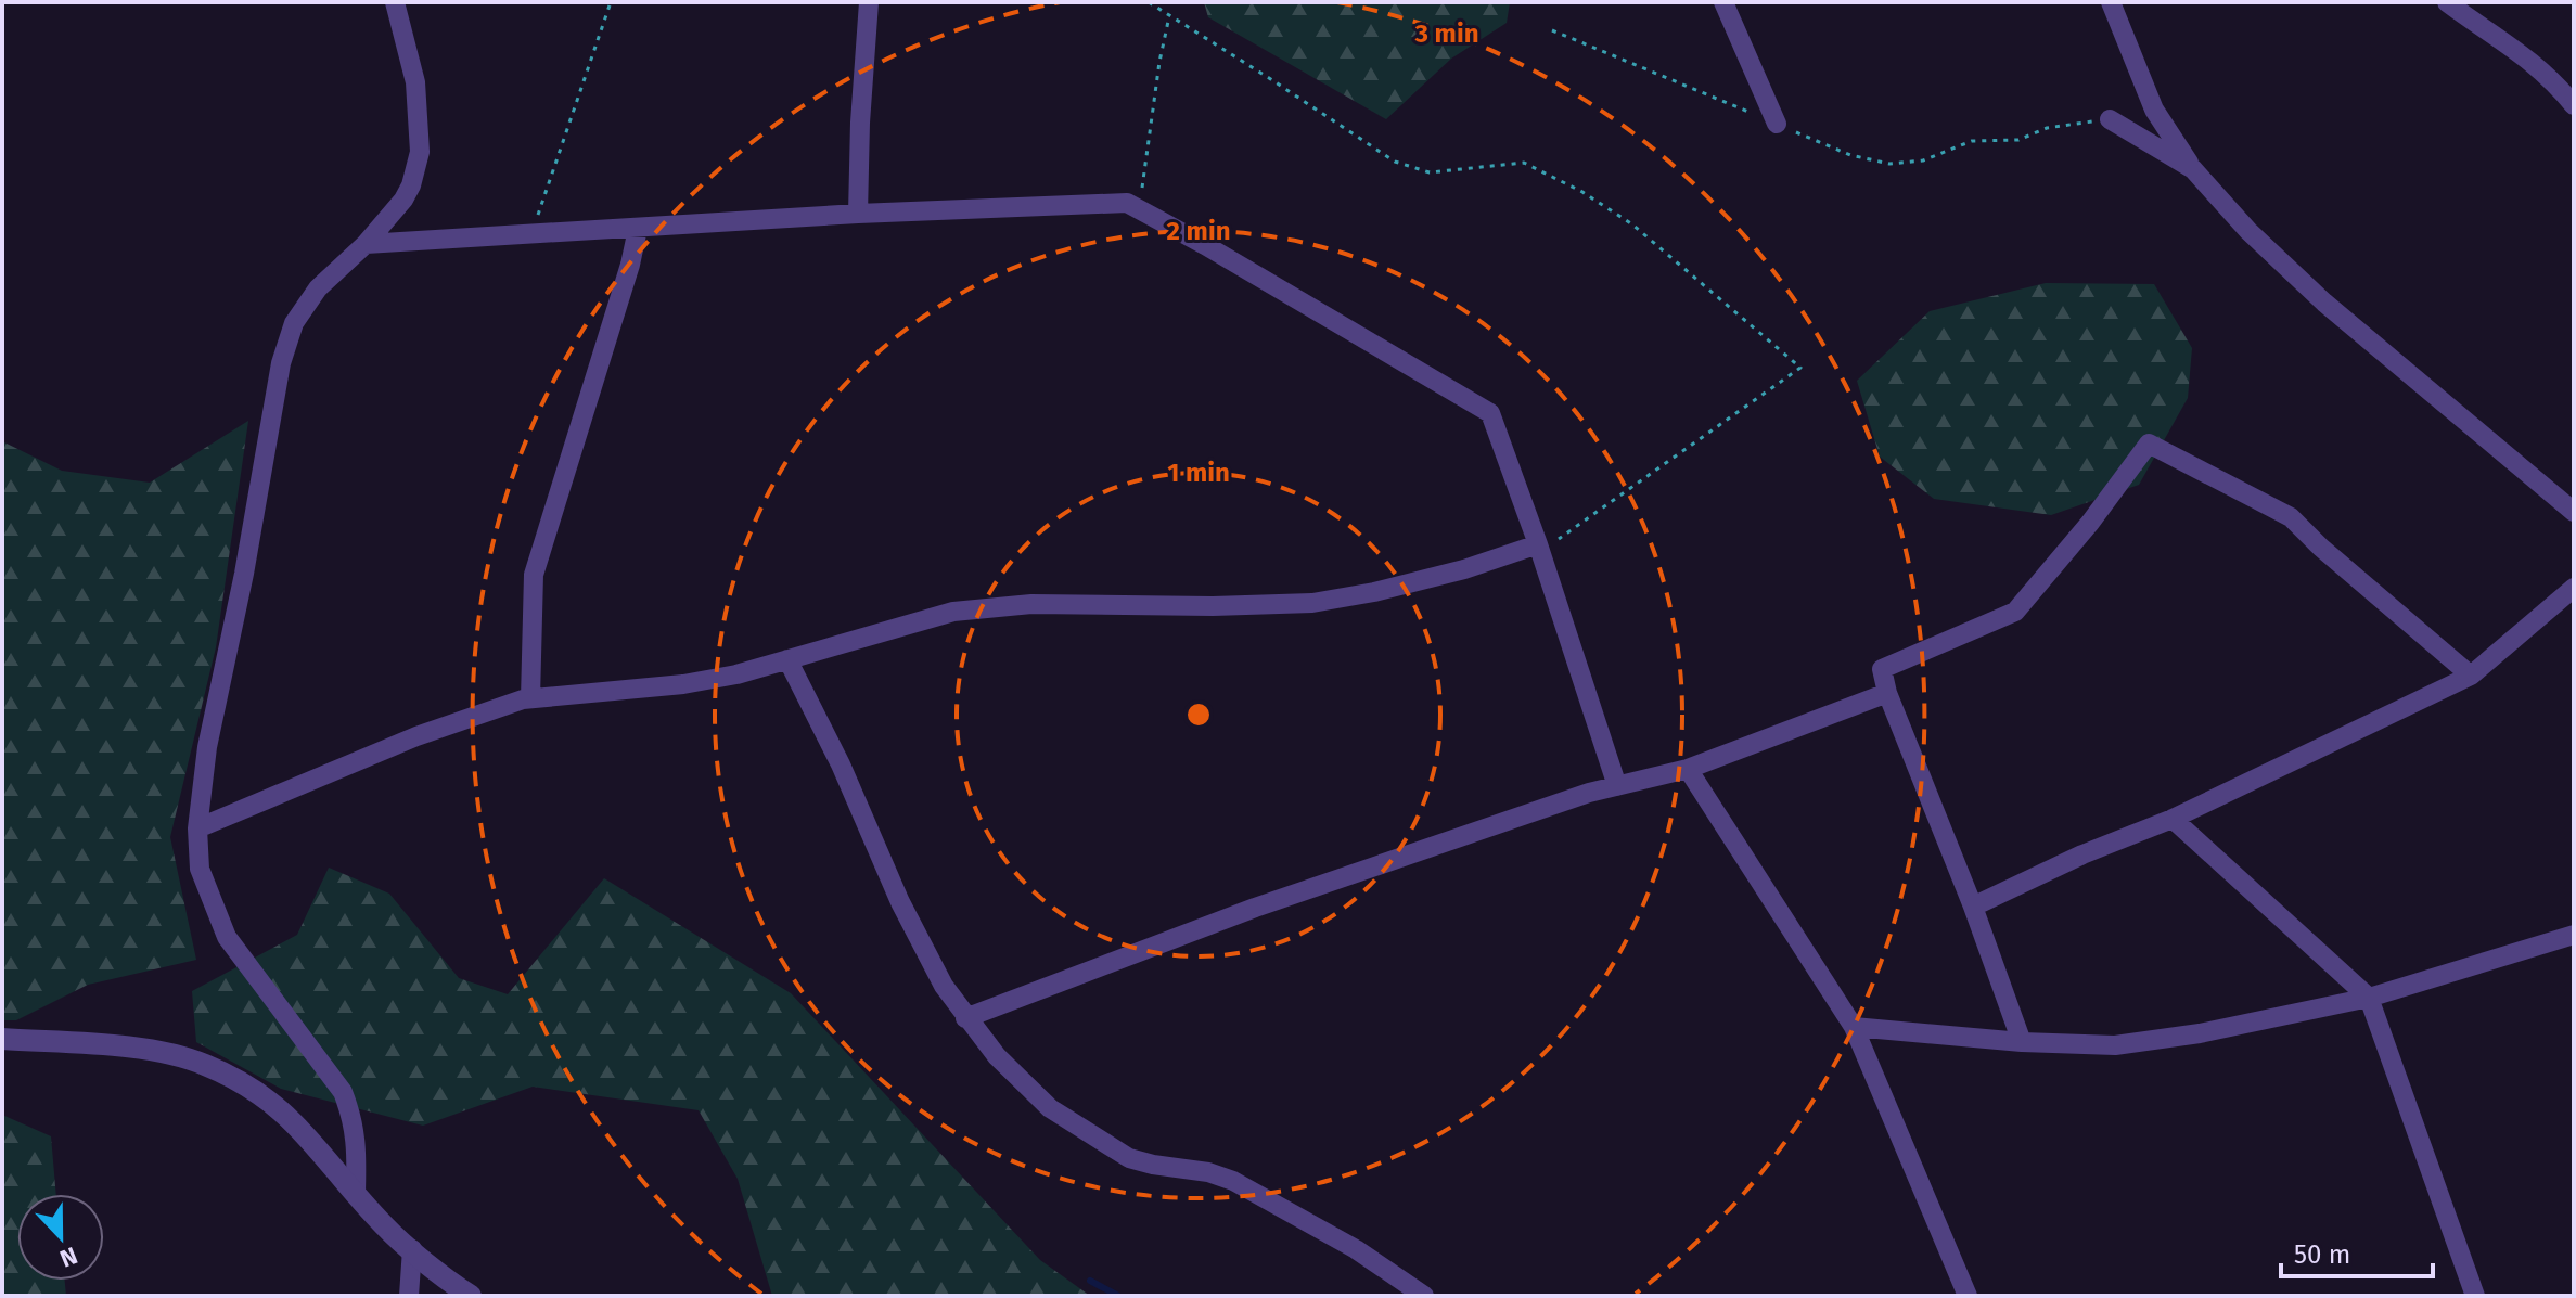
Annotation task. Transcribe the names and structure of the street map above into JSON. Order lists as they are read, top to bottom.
{
  "scale_bar": "50 m",
  "north": "bottom",
  "rings": ["3 min", "2 min", "1 min"]
}
